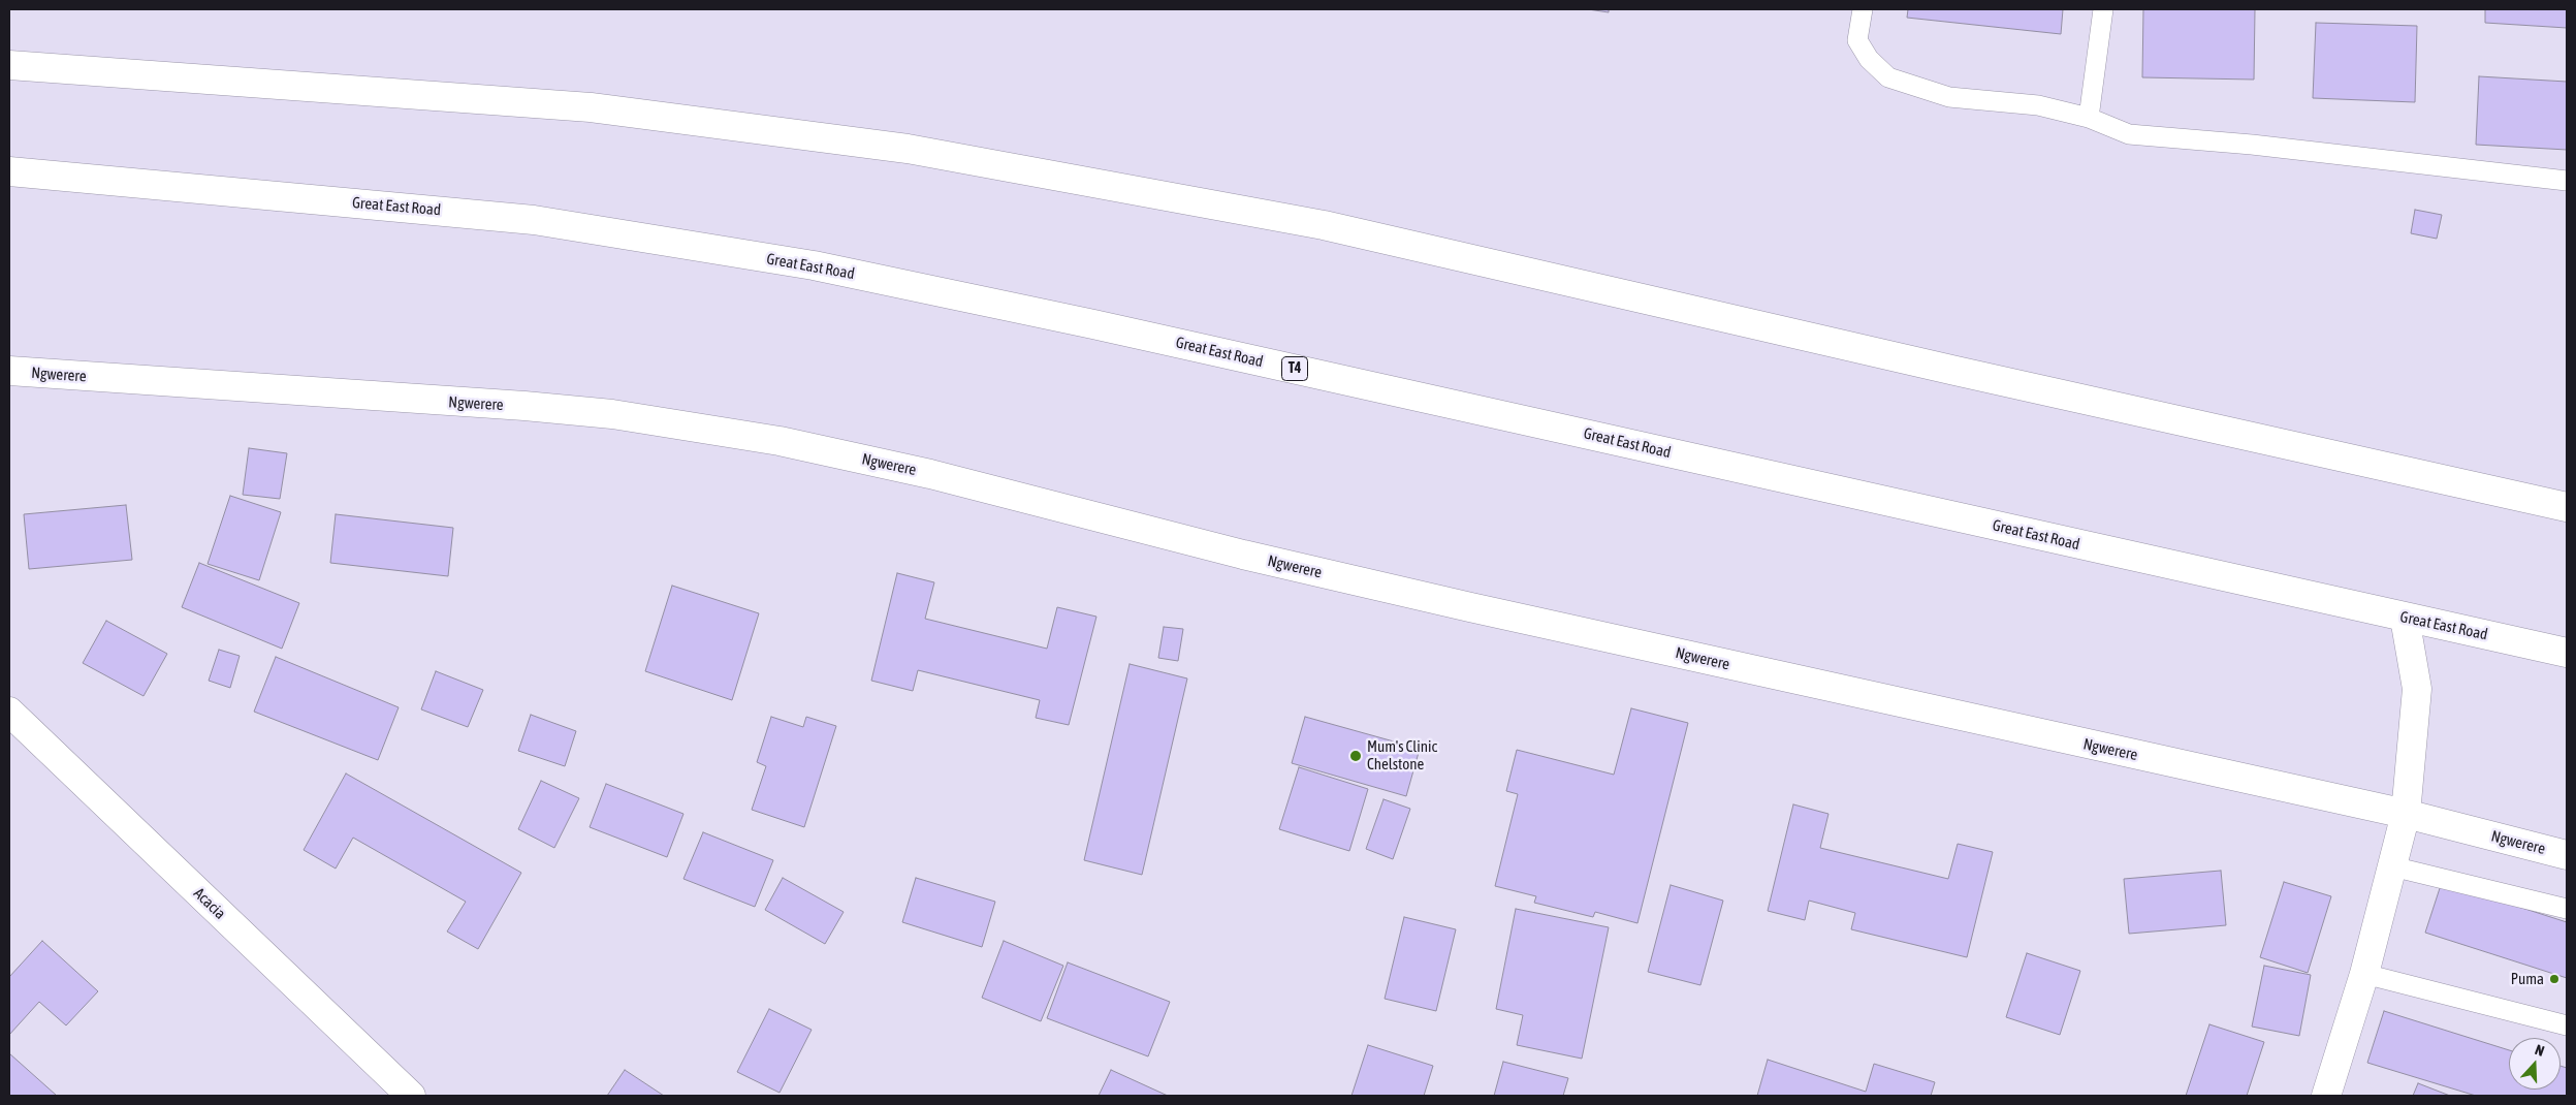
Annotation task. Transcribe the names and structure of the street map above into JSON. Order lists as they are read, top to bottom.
{
  "streets": {
    "main road": [
      "Great East Road",
      "T4",
      "Ngwerere",
      "Acacia"
    ]
  },
  "places": ["Mum's Clinic Chelstone", "Puma"],
  "north": "top"
}
